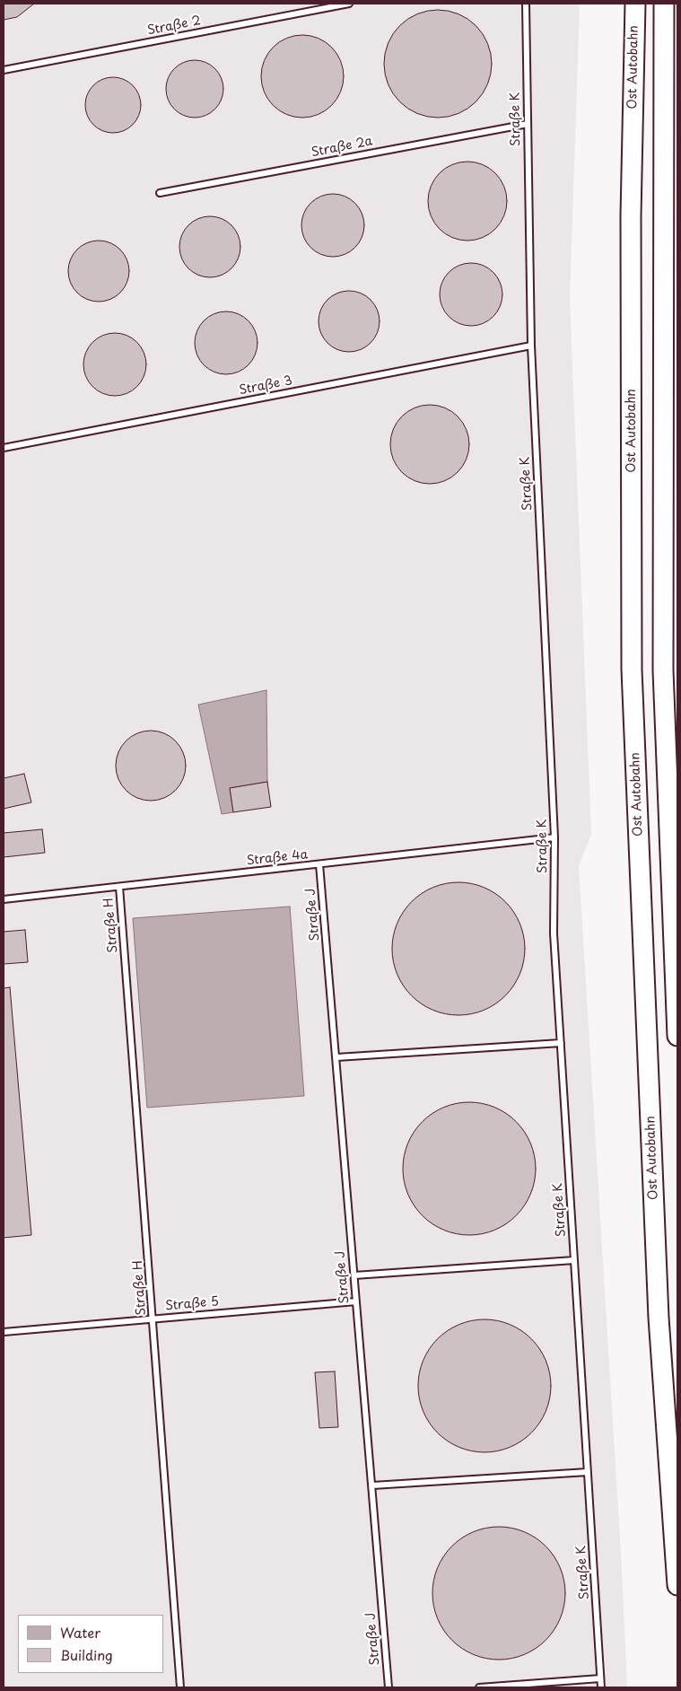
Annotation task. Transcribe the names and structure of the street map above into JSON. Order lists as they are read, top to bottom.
{
  "streets": {
    "highway": ["Ost Autobahn"],
    "lane": [
      "Straße 2",
      "Straße K",
      "Straße 2a",
      "Straße 3",
      "Straße 4a",
      "Straße J",
      "Straße H",
      "Straße 5"
    ]
  },
  "crossings": [
    ["Straße K", "Straße 2a"],
    ["Straße K", "Straße 3"],
    ["Straße K", "Straße 4a"],
    ["Straße 4a", "Straße J"],
    ["Straße 4a", "Straße H"],
    ["Straße J", "Straße 5"],
    ["Straße H", "Straße 5"]
  ],
  "legend": ["Water", "Building"]
}
